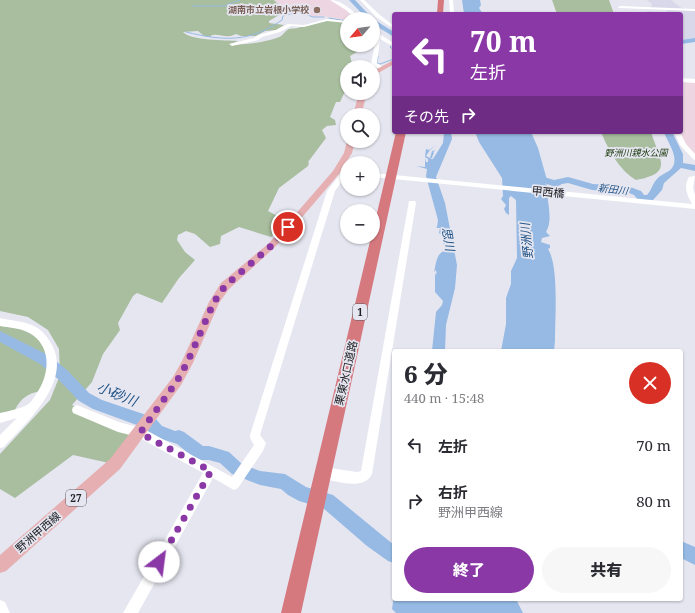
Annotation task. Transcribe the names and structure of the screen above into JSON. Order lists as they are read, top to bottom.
{
  "streets": {
    "highway": ["1", "栗東水口道路"],
    "main road": ["27", "野洲甲西線"],
    "street": ["甲西橋"]
  },
  "crossings": [
    ["甲西橋", "栗東水口道路"]
  ],
  "water": [
    "新田川",
    "思川",
    "野洲川",
    "小砂川"
  ],
  "parks": ["野洲川親水公園"],
  "places": ["湖南市立岩根小学校"],
  "north": "bottom left",
  "page": {
    "map_buttons": ["+", "−"],
    "turn": ["70 m", "左折"],
    "then": "その先",
    "heading": ["6 分", "440 m · 15:48"],
    "list": [
      {
        "name": "左折",
        "value": "70 m"
      },
      {
        "name": "右折",
        "note": "野洲甲西線",
        "value": "80 m"
      }
    ],
    "buttons": ["終了", "共有"]
  }
}
